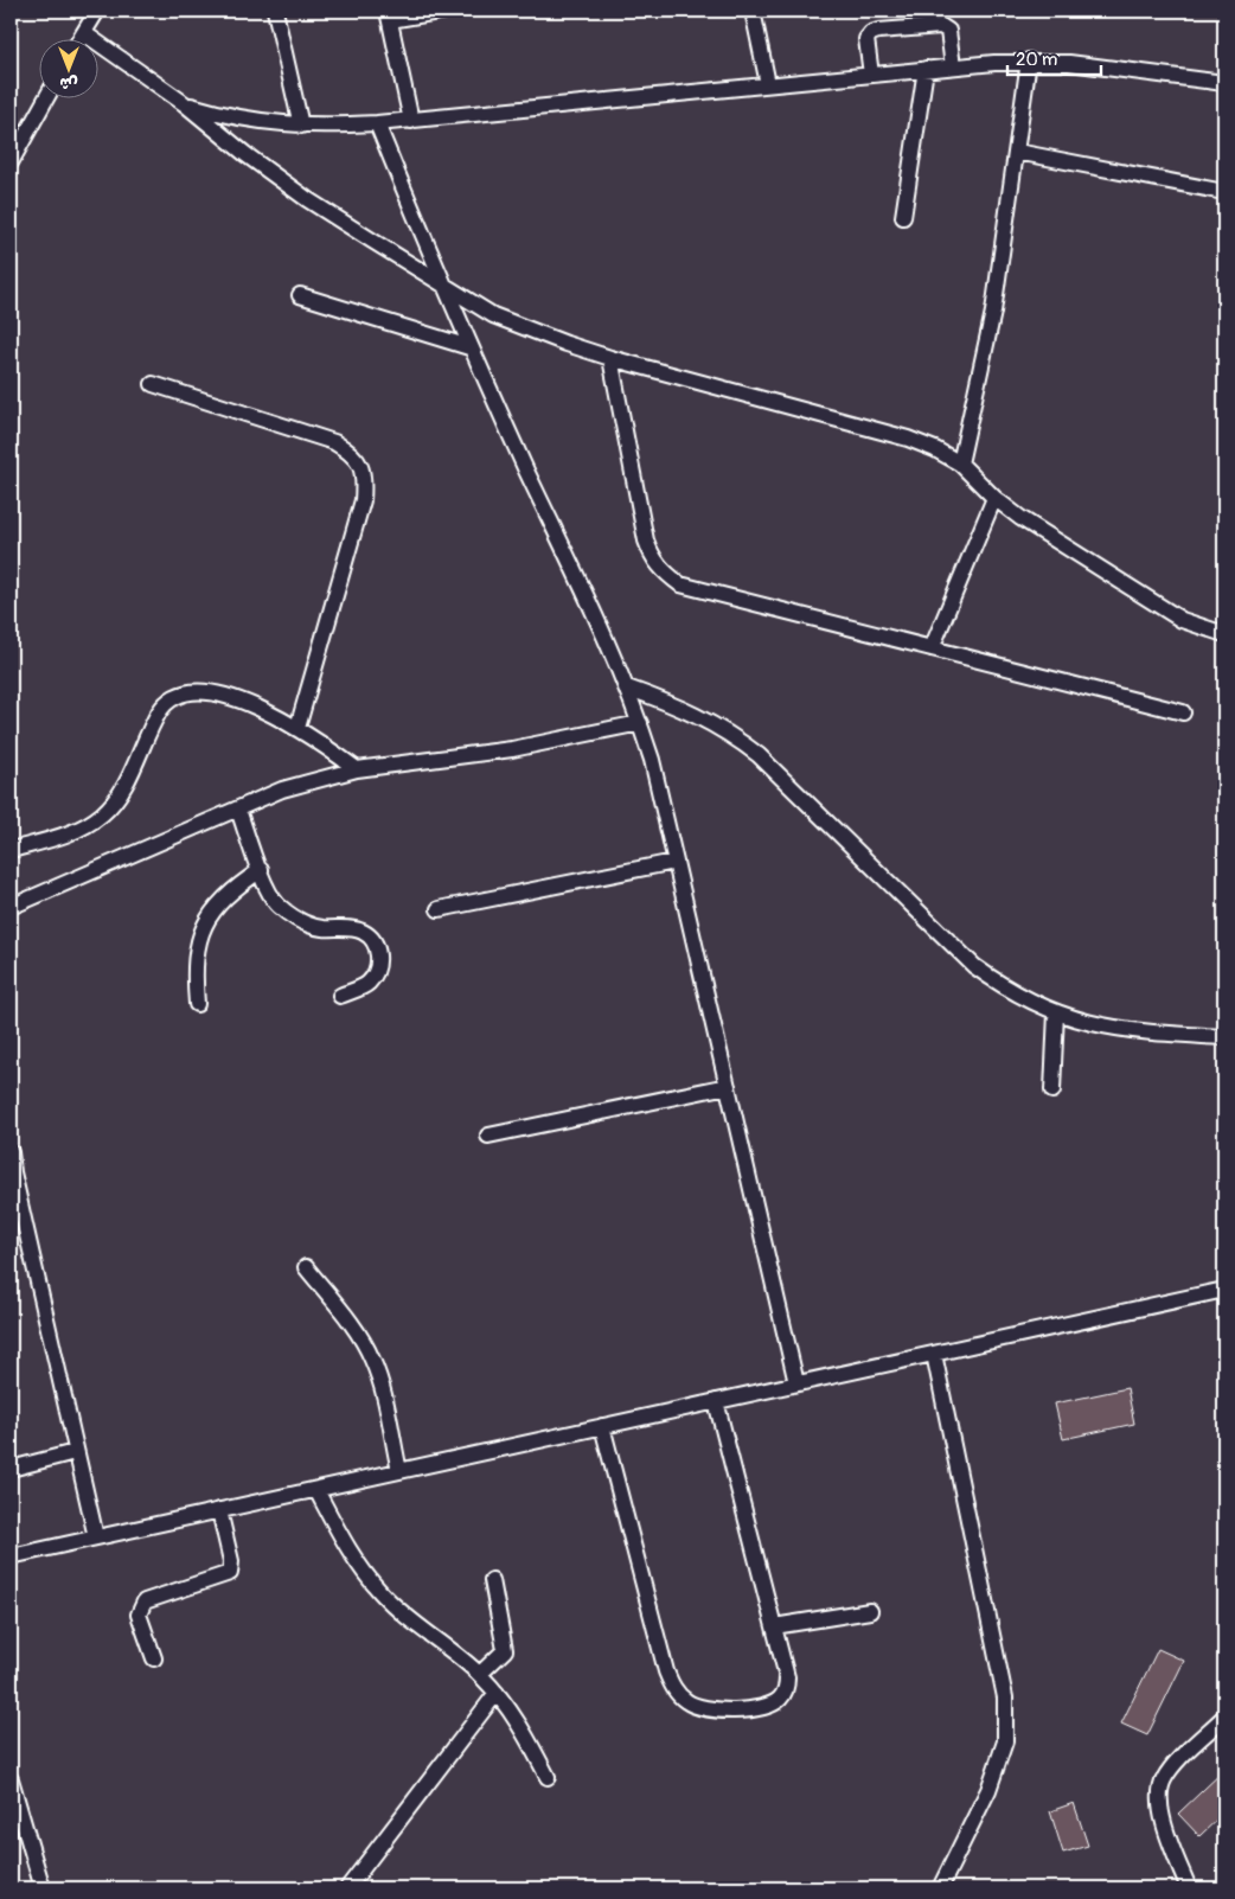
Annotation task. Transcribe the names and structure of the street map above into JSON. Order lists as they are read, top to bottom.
{
  "scale_bar": "20 m",
  "north": "bottom"
}
